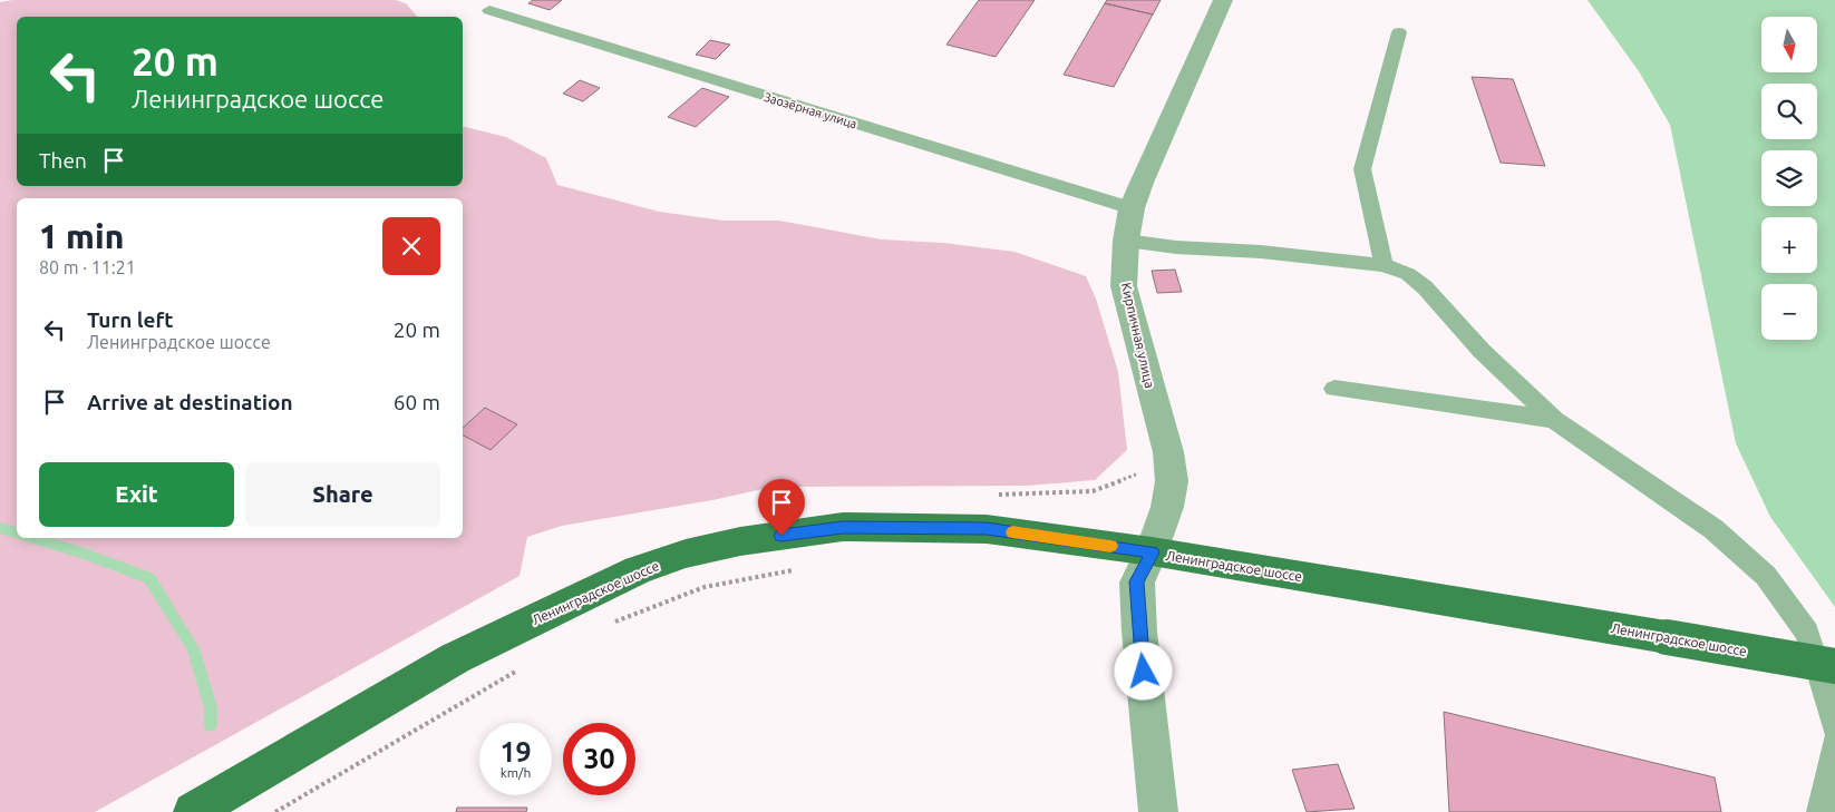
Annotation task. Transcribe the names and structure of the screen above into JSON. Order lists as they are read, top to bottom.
{
  "streets": {
    "main road": ["Ленинградское шоссе"],
    "street": ["Кирпичная улица"],
    "lane": ["Заозёрная улица"]
  },
  "crossings": [
    ["Заозёрная улица", "Кирпичная улица"],
    ["Кирпичная улица", "Ленинградское шоссе"]
  ],
  "north": "bottom",
  "page": {
    "map_buttons": ["+", "−"],
    "turn": ["20 m", "Ленинградское шоссе"],
    "then": "Then",
    "heading": ["1 min", "80 m · 11:21"],
    "list": [
      {
        "name": "Turn left",
        "note": "Ленинградское шоссе",
        "value": "20 m"
      },
      {
        "name": "Arrive at destination",
        "value": "60 m"
      }
    ],
    "buttons": ["Exit", "Share"],
    "speed": "19 km/h",
    "limit": "30"
  }
}
